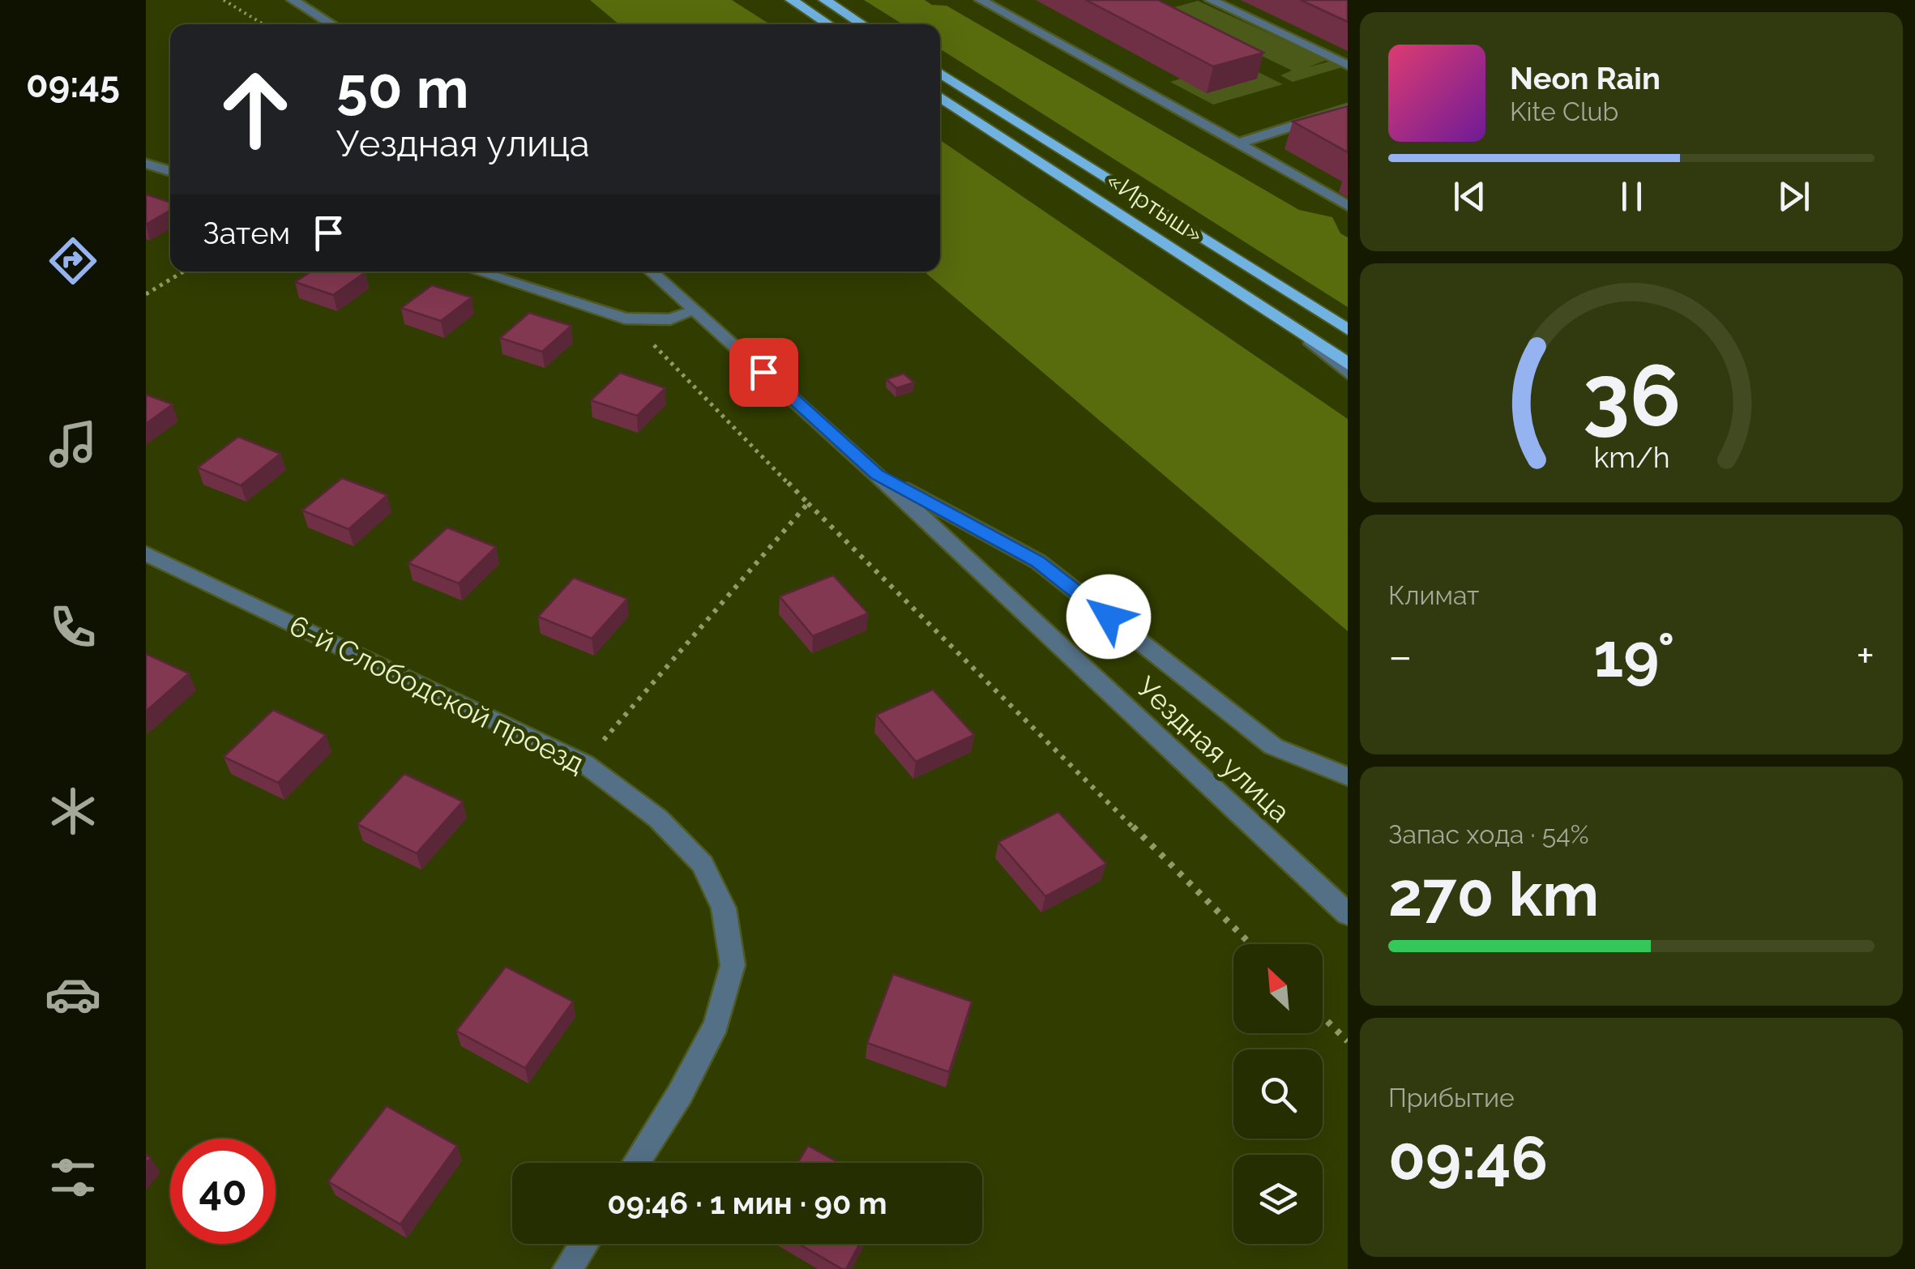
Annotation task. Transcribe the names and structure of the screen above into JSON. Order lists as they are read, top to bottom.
{
  "streets": {
    "highway": ["«Иртыш»"],
    "street": ["6-й Слободской проезд", "Уездная улица"]
  },
  "north": "top left",
  "page": {
    "tabs": "09:45",
    "turn": ["50 m", "Уездная улица"],
    "song": ["Neon Rain", "Kite Club"],
    "then": "Затем",
    "tile": [
      "Климат",
      ["Запас хода · 54%", "270 km"],
      ["Прибытие", "09:46"]
    ],
    "heat": ["−", "19°", "+"],
    "limit": "40",
    "trip": "09:46 · 1 мин · 90 m",
    "gauge": ["36", "km/h"]
  }
}
